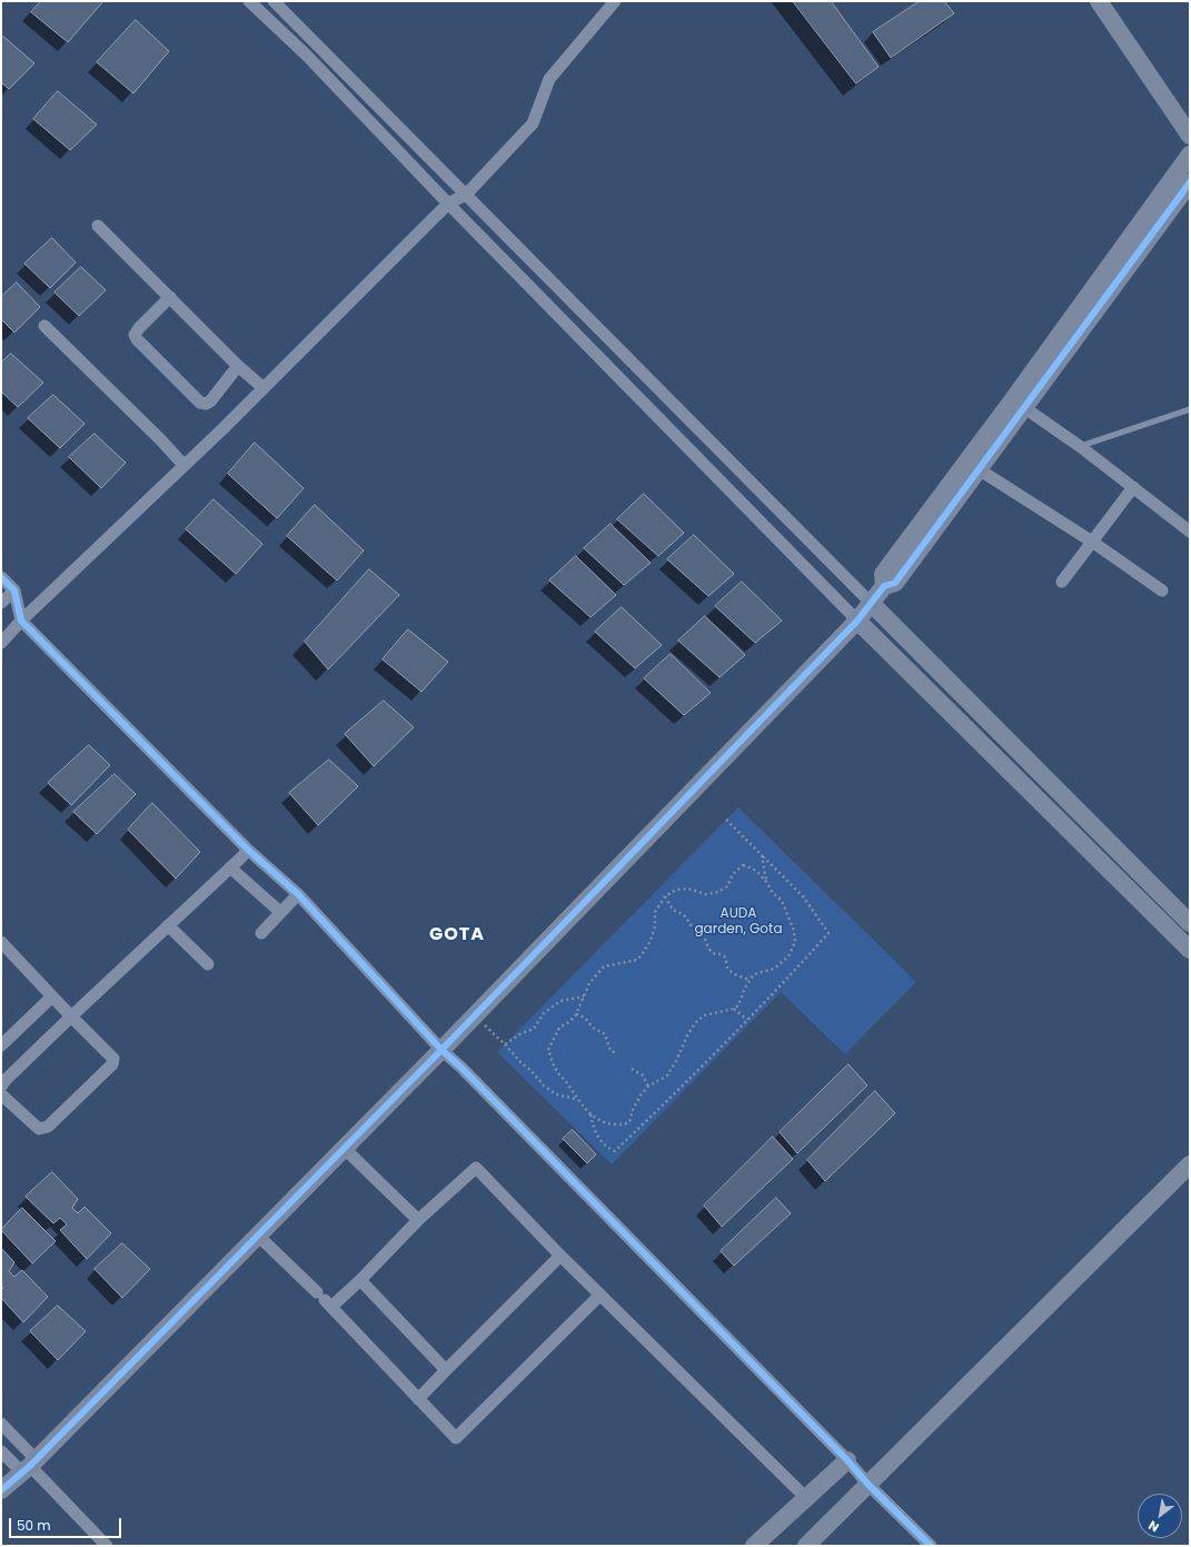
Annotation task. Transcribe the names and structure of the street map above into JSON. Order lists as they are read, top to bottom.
{
  "districts": ["GOTA"],
  "parks": ["AUDA garden, Gota"],
  "scale_bar": "50 m",
  "north": "bottom left"
}
